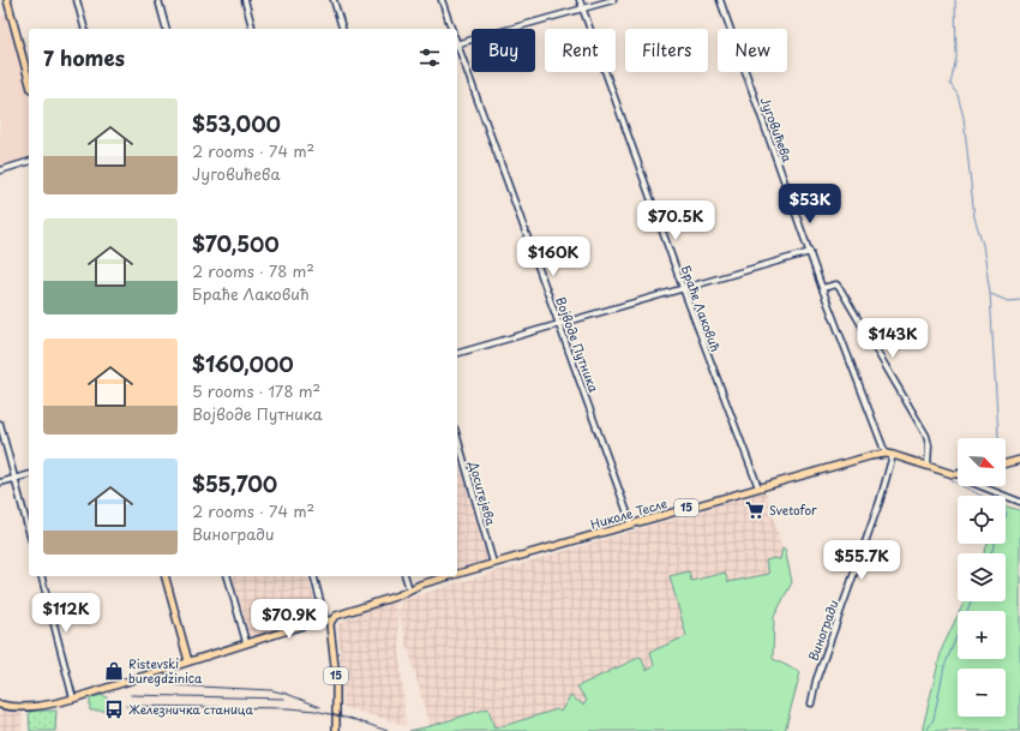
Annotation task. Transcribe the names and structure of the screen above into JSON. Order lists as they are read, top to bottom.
{
  "streets": {
    "main road": ["15", "Николе Тесле"],
    "street": [
      "Југовићева",
      "Браће Лаковић",
      "Војводе Путника",
      "Доситејева",
      "Виногради"
    ]
  },
  "crossings": [
    ["Југовићева", "Николе Тесле"],
    ["Браће Лаковић", "Николе Тесле"],
    ["Војводе Путника", "Николе Тесле"],
    ["Доситејева", "Николе Тесле"],
    ["15", "Николе Тесле"],
    ["Николе Тесле", "Виногради"]
  ],
  "places": {
    "supermarket": ["Svetofor"],
    "shop": ["Ristevski buregdžinica"],
    "bus stop": ["Железничка станица"]
  },
  "north": "bottom right",
  "page": {
    "chip": [
      "Buy",
      "Rent",
      "Filters",
      "New"
    ],
    "heading": "7 homes",
    "list": [
      {
        "name": "$53,000",
        "note": "2 rooms · 74 m² · Југовићева"
      },
      {
        "name": "$70,500",
        "note": "2 rooms · 78 m² · Браће Лаковић"
      },
      {
        "name": "$160,000",
        "note": "5 rooms · 178 m² · Војводе Путника"
      },
      {
        "name": "$55,700",
        "note": "2 rooms · 74 m² · Виногради"
      }
    ],
    "price": [
      "$53K",
      "$70.5K",
      "$160K",
      "$143K",
      "$55.7K",
      "$112K",
      "$70.9K"
    ],
    "map_buttons": ["+", "−"]
  }
}
